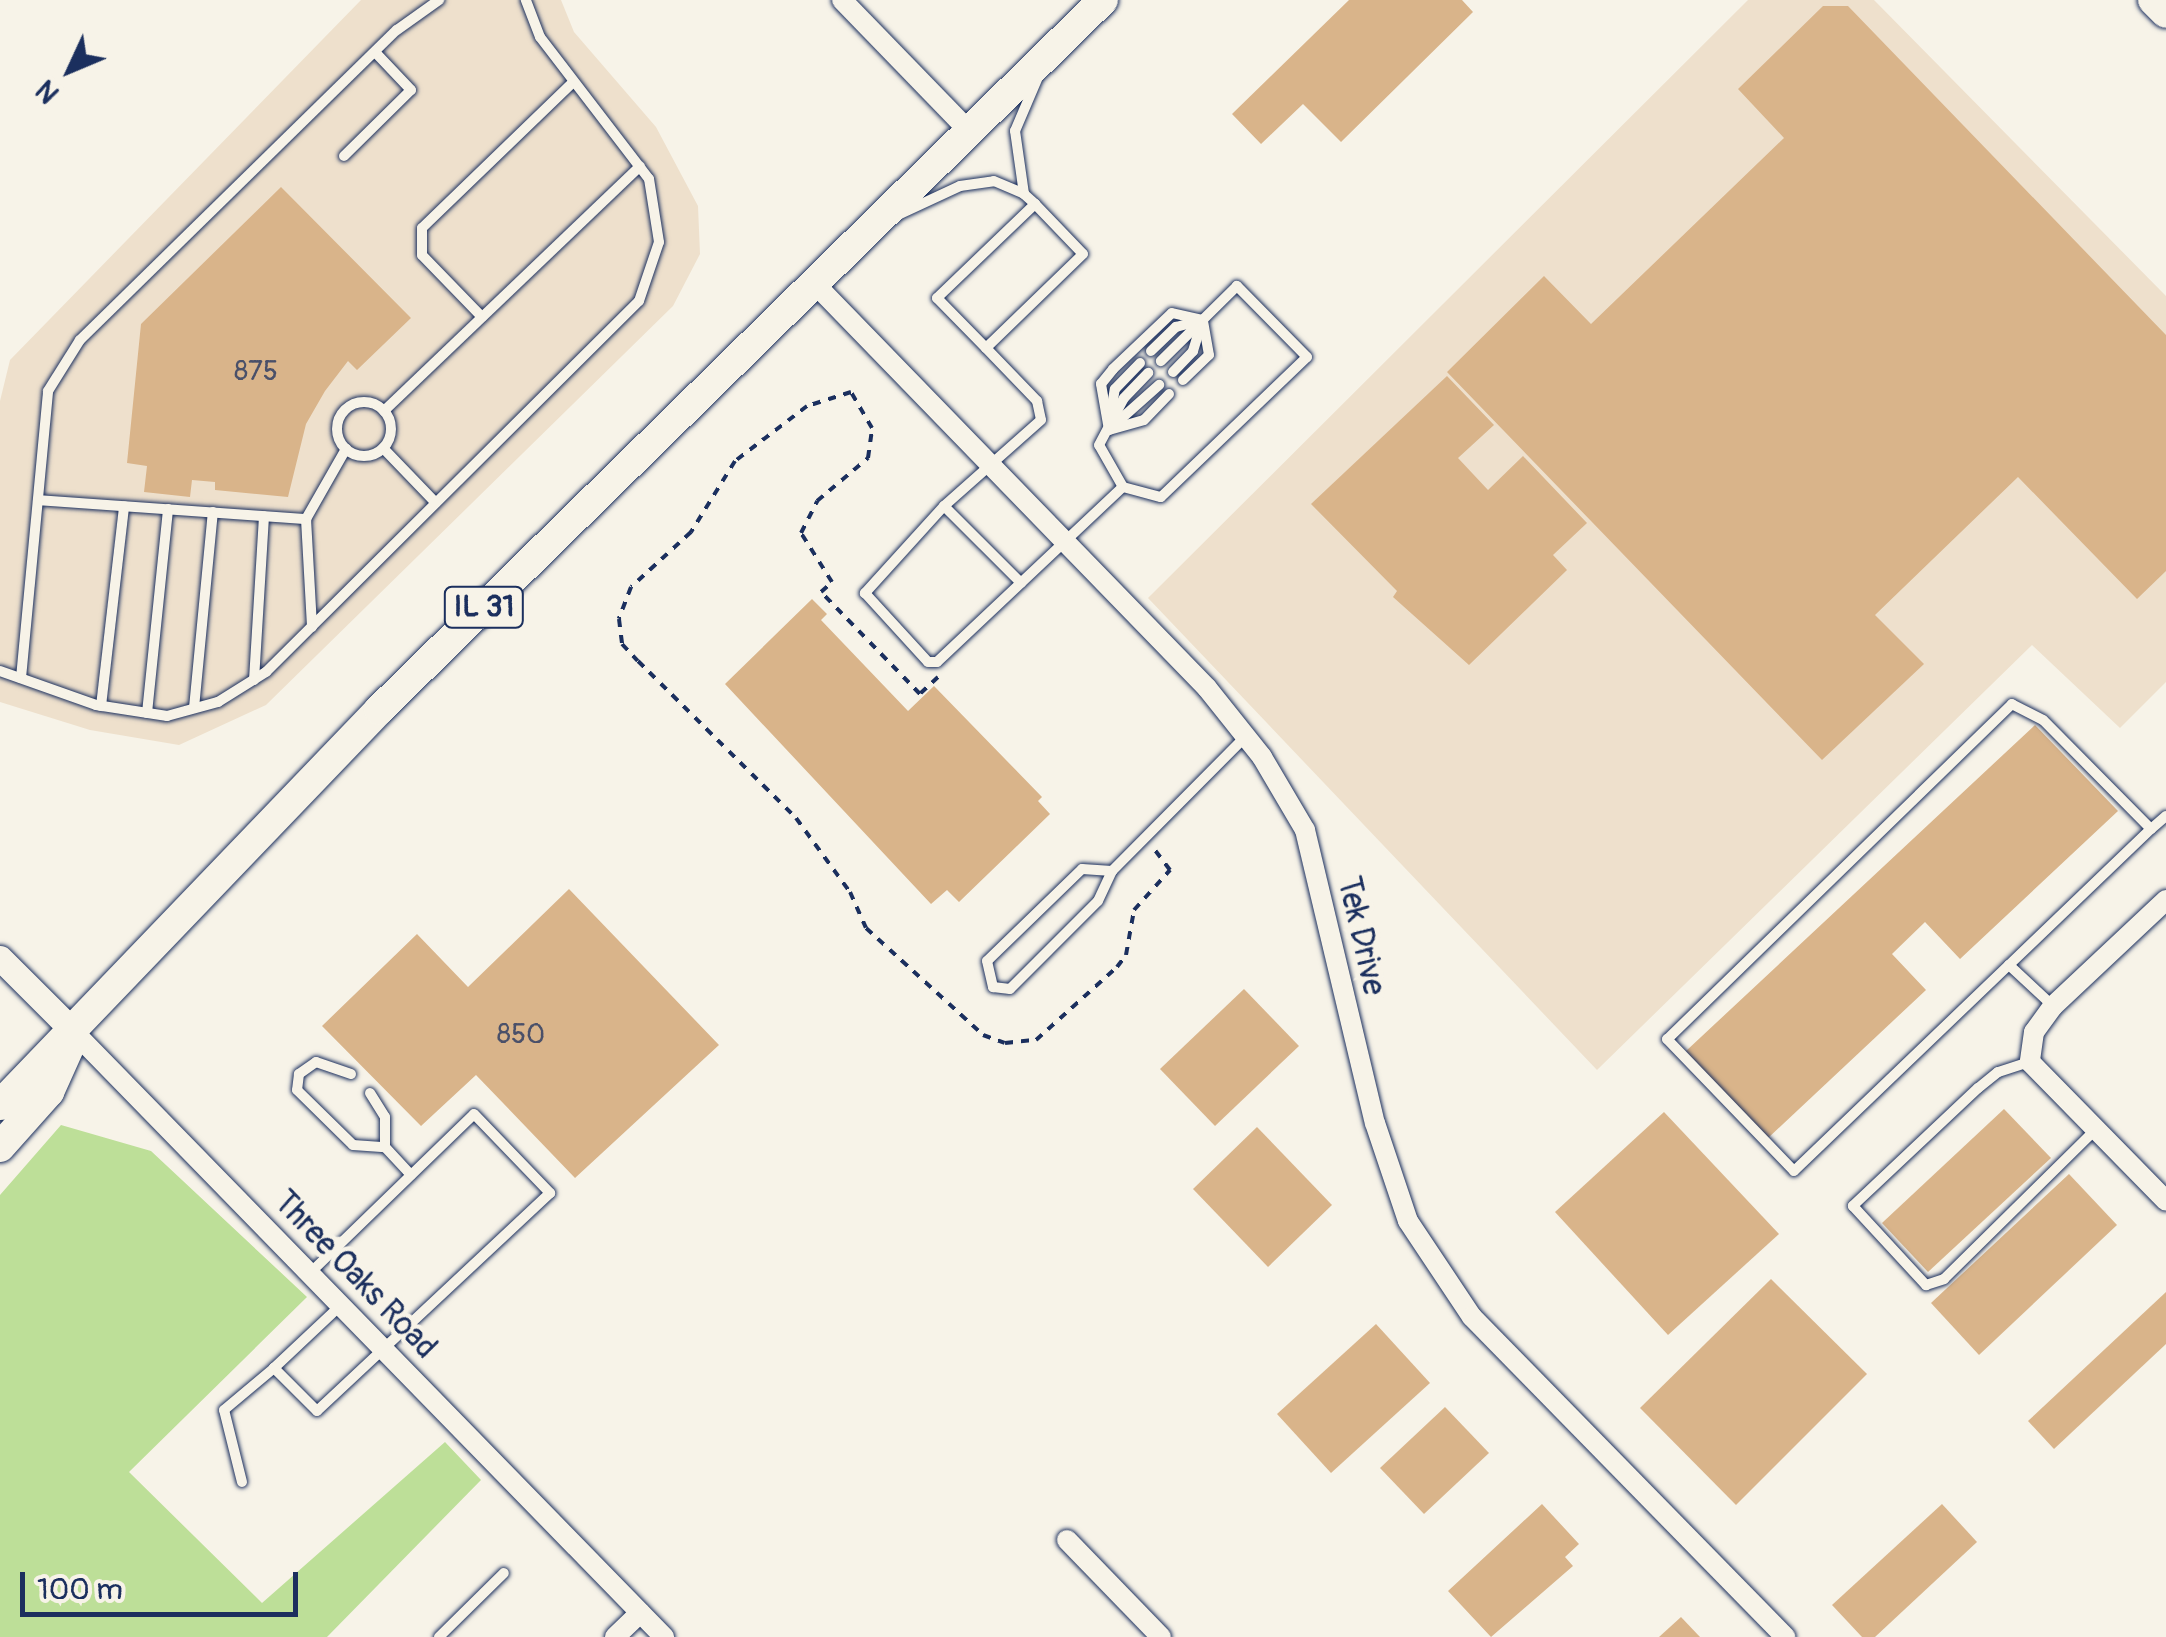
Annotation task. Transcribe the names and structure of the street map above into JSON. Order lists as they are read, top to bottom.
{
  "streets": {
    "main road": ["IL 31"],
    "street": ["Tek Drive", "Three Oaks Road"]
  },
  "crossings": [
    ["IL 31", "Tek Drive"],
    ["IL 31", "Three Oaks Road"]
  ],
  "house_numbers": ["875", "850"],
  "scale_bar": "100 m",
  "north": "bottom left"
}
